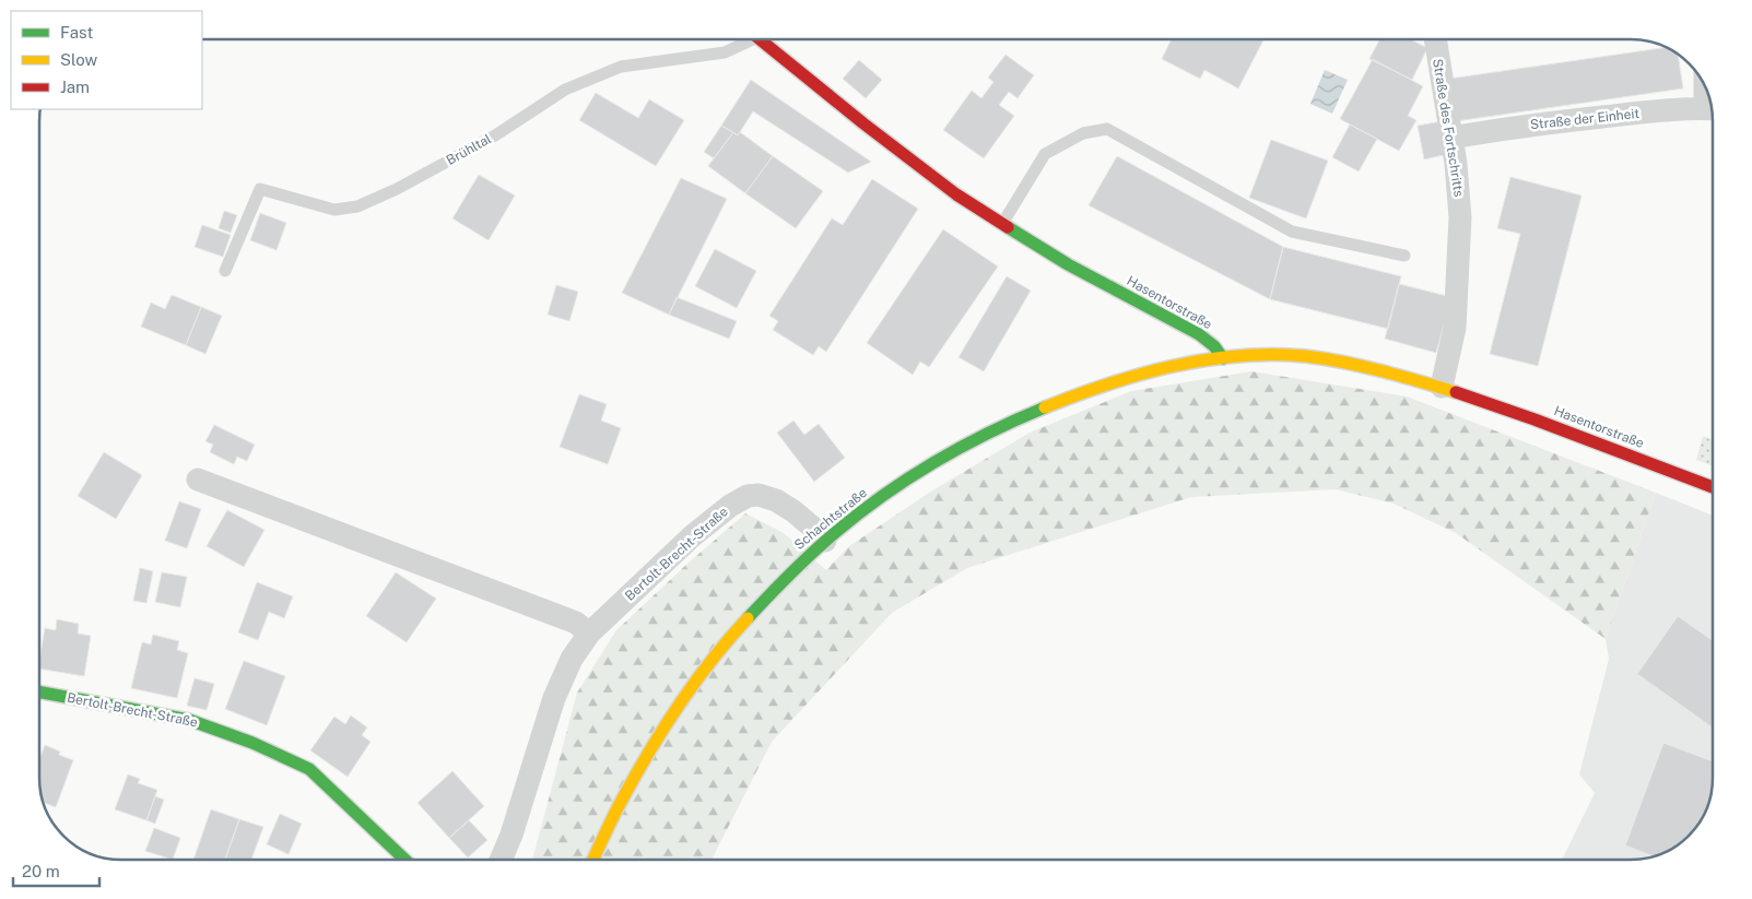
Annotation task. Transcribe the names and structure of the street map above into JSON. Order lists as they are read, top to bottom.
{
  "streets": {
    "street": [
      "Straße der Einheit",
      "Straße des Fortschritts",
      "Hasentorstraße",
      "Schachtstraße",
      "Bertolt-Brecht-Straße"
    ],
    "lane": ["Brühltal"]
  },
  "crossings": [
    ["Straße der Einheit", "Straße des Fortschritts"],
    ["Straße des Fortschritts", "Hasentorstraße"],
    ["Hasentorstraße", "Schachtstraße"],
    ["Schachtstraße", "Bertolt-Brecht-Straße"]
  ],
  "legend": ["Fast", "Slow", "Jam"],
  "scale_bar": "20 m"
}
